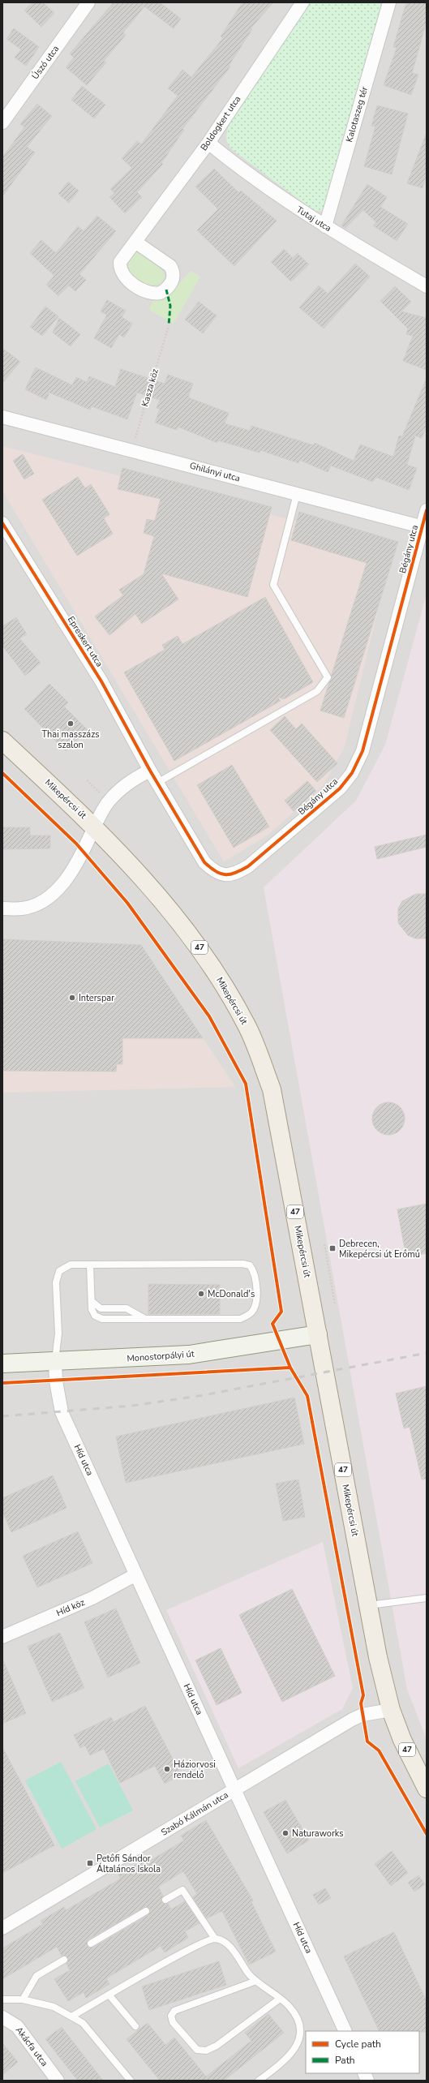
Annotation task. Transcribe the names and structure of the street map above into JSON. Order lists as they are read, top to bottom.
{
  "streets": {
    "main road": ["Mikepércsi út", "47"],
    "street": [
      "Úszó utca",
      "Kalotaszeg tér",
      "Boldogkert utca",
      "Tutaj utca",
      "Ghilányi utca",
      "Bégány utca",
      "Epreskert utca",
      "Monostorpályi út",
      "Híd utca",
      "Híd köz",
      "Szabó Kálmán utca",
      "Akácfa utca"
    ],
    "path": ["Kasza köz"]
  },
  "crossings": [
    ["Kalotaszeg tér", "Tutaj utca"],
    ["Boldogkert utca", "Tutaj utca"],
    ["Kasza köz", "Ghilányi utca"],
    ["Ghilányi utca", "Bégány utca"],
    ["Bégány utca", "Epreskert utca"],
    ["Mikepércsi út", "Monostorpályi út"],
    ["Mikepércsi út", "Szabó Kálmán utca"],
    ["Monostorpályi út", "Híd utca"],
    ["Híd utca", "Híd köz"],
    ["Híd utca", "Szabó Kálmán utca"]
  ],
  "places": {
    "other": [
      "Thai masszázs szalon",
      "Interspar",
      "McDonald's",
      "Háziorvosi rendelő",
      "Naturaworks"
    ],
    "transit": ["Debrecen, Mikepércsi út Erőmű", "Petőfi Sándor Általános Iskola"]
  },
  "legend": ["Cycle path", "Path"]
}
